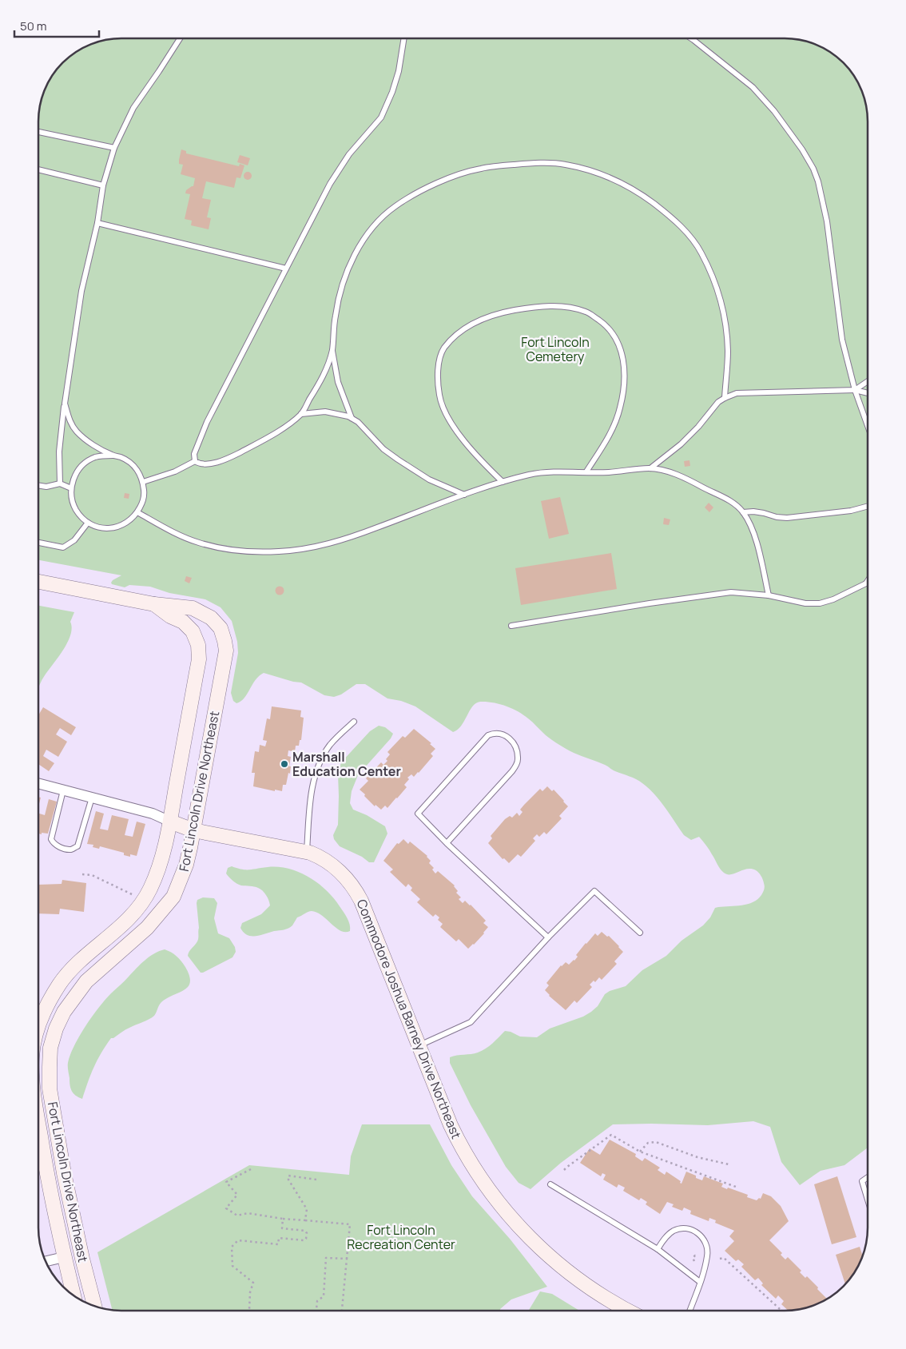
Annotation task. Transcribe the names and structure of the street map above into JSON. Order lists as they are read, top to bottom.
{
  "streets": {
    "street": ["Fort Lincoln Drive Northeast", "Commodore Joshua Barney Drive Northeast"]
  },
  "crossings": [
    ["Fort Lincoln Drive Northeast", "Commodore Joshua Barney Drive Northeast"]
  ],
  "parks": ["Fort Lincoln Cemetery", "Fort Lincoln Recreation Center"],
  "places": ["Marshall Education Center"],
  "scale_bar": "50 m"
}
